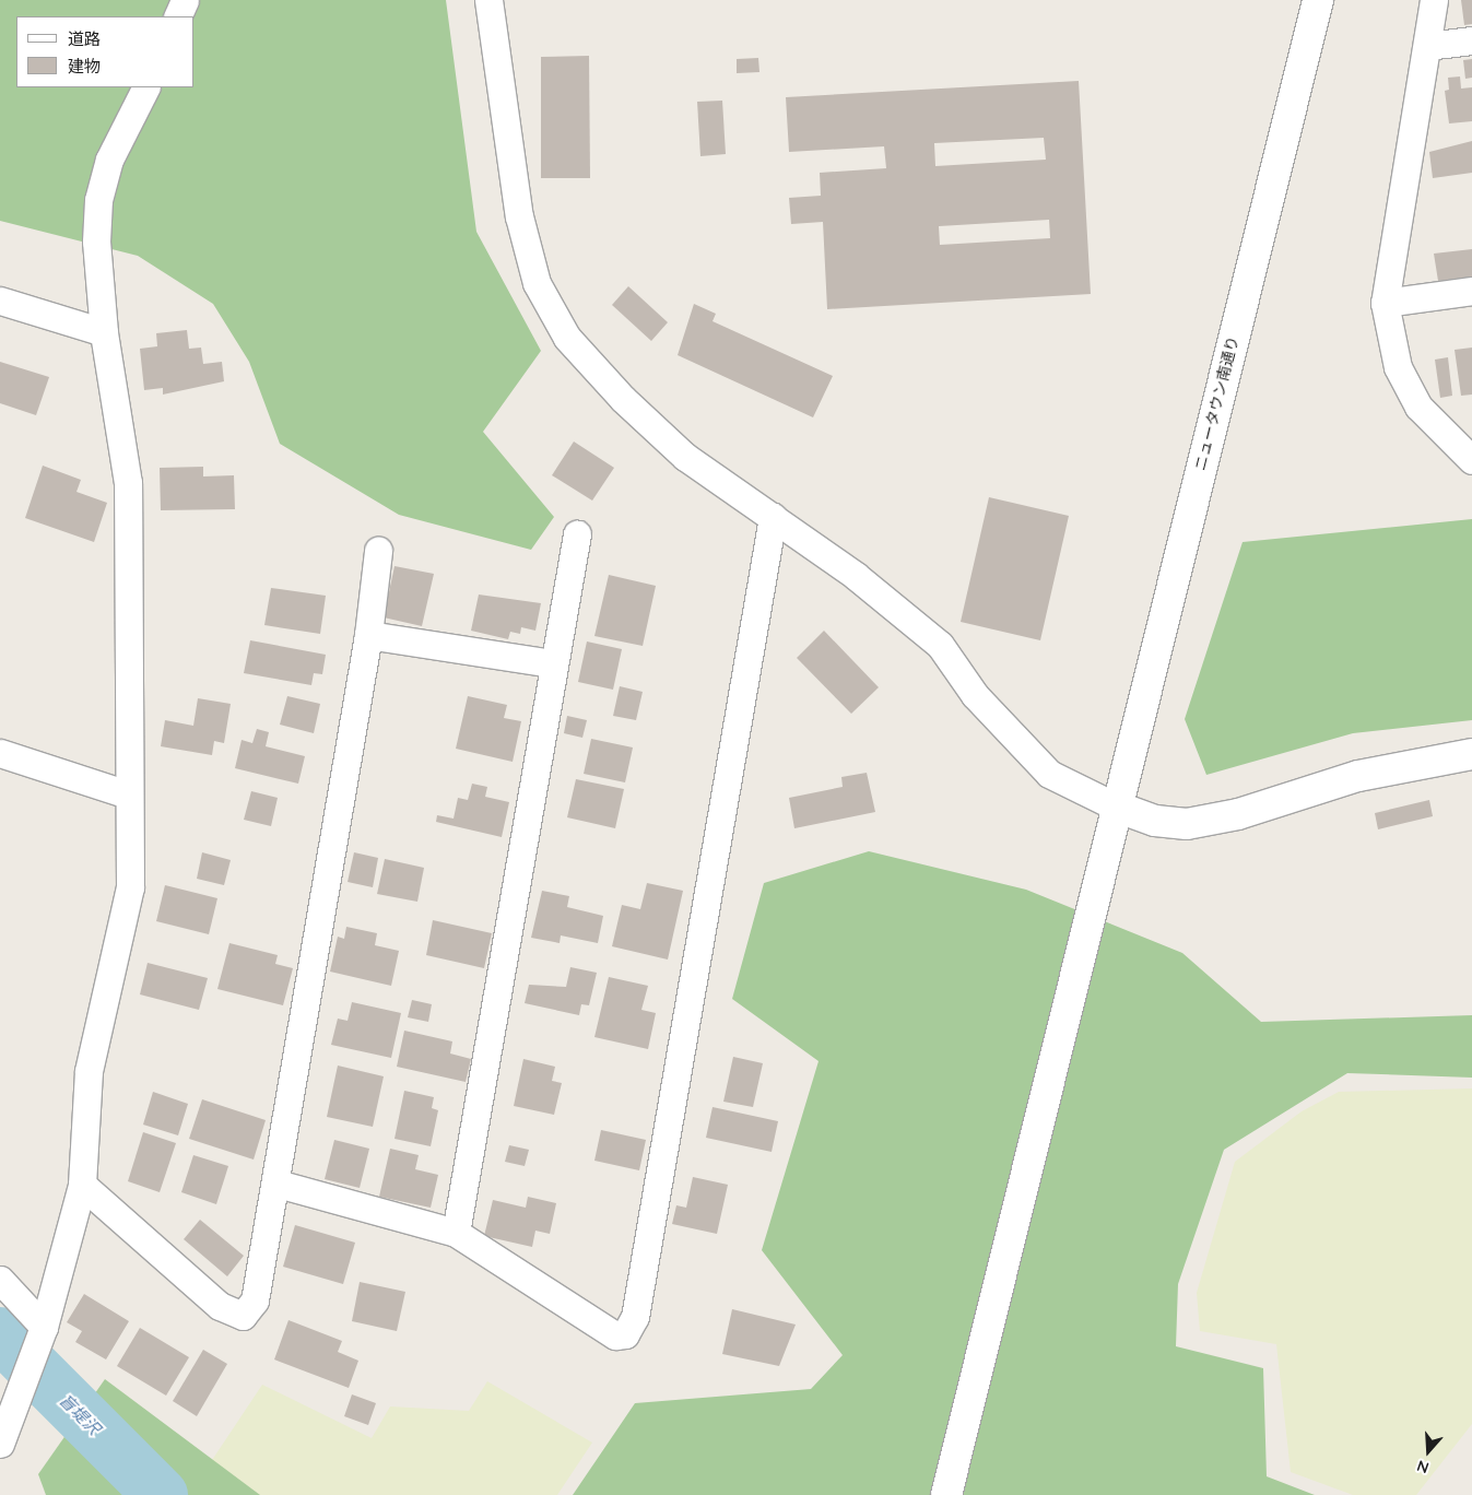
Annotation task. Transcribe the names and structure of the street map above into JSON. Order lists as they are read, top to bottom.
{
  "streets": {
    "street": ["ニュータウン南通り"]
  },
  "water": ["盲堤沢"],
  "legend": ["道路", "建物"],
  "north": "bottom"
}
